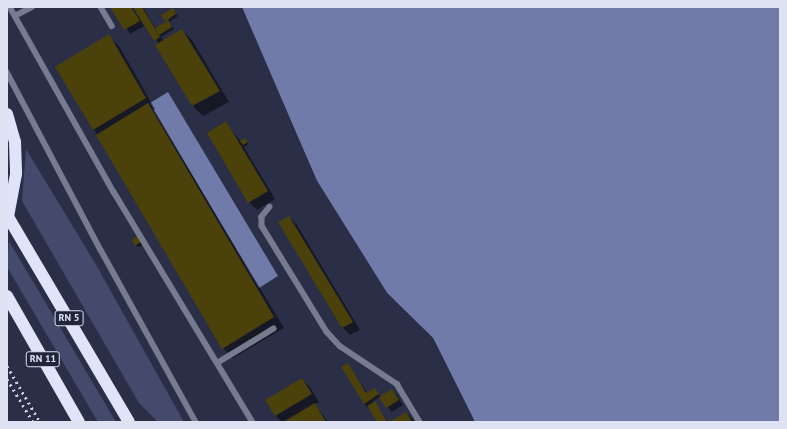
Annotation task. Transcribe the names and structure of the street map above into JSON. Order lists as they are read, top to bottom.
{
  "streets": {
    "highway": ["RN 5", "RN 11"]
  }
}
